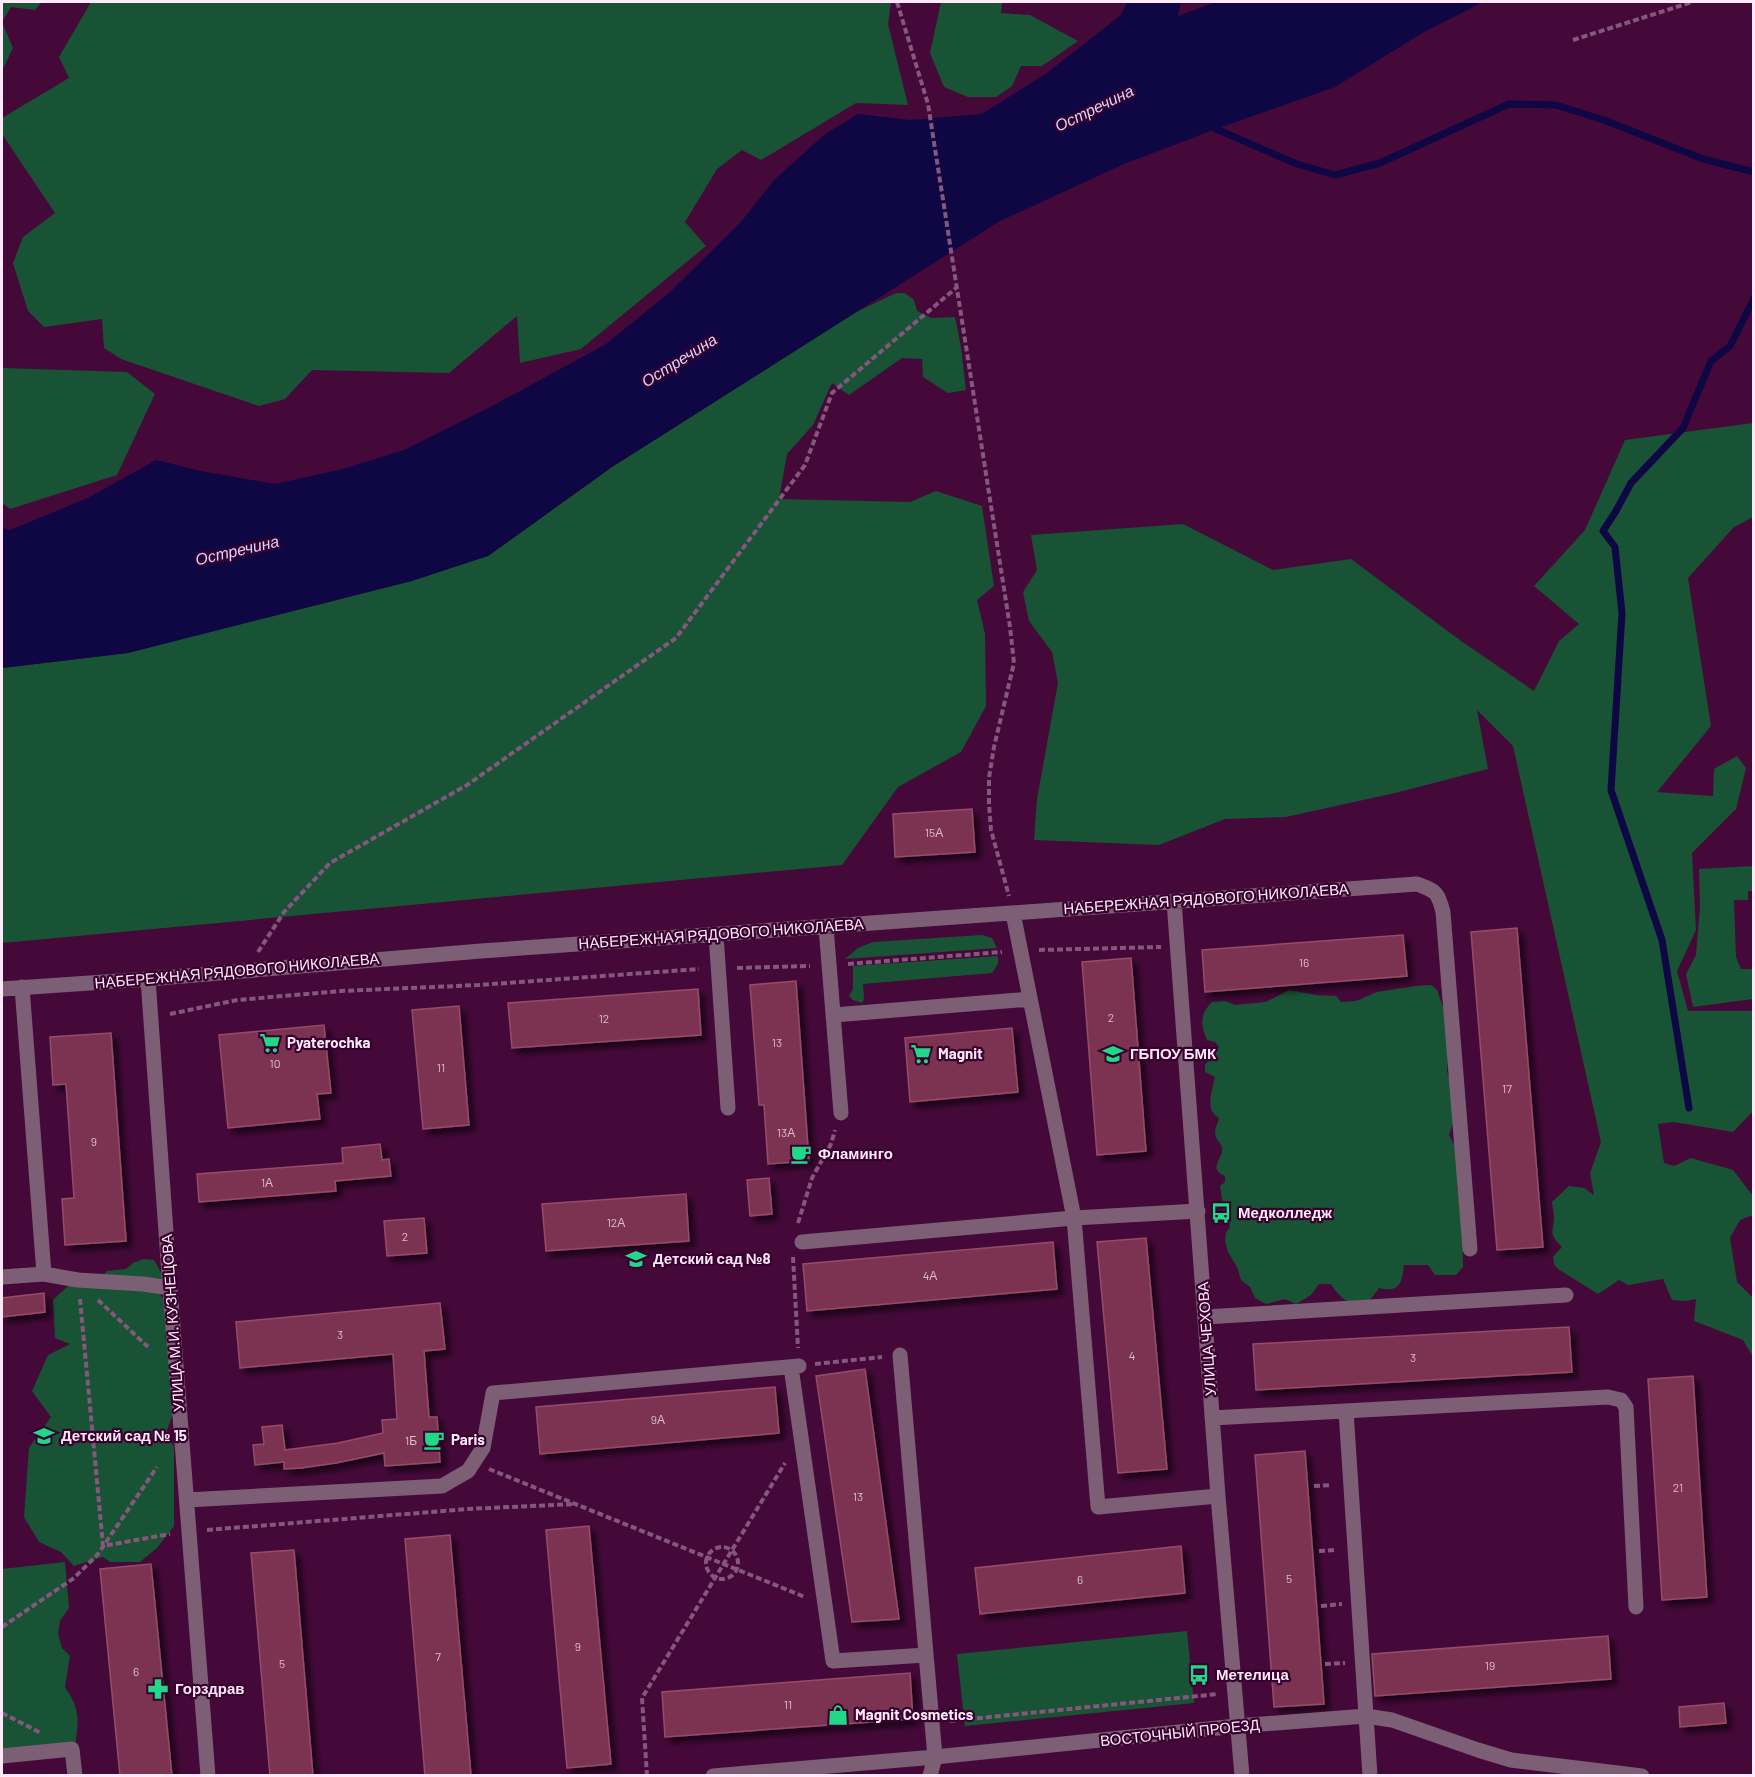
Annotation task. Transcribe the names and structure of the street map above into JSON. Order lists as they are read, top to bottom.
{
  "streets": {
    "street": [
      "НАБЕРЕЖНАЯ РЯДОВОГО НИКОЛАЕВА",
      "УЛИЦА М.И. КУЗНЕЦОВА",
      "УЛИЦА ЧЕХОВА",
      "ВОСТОЧНЫЙ ПРОЕЗД"
    ]
  },
  "crossings": [
    ["НАБЕРЕЖНАЯ РЯДОВОГО НИКОЛАЕВА", "УЛИЦА М.И. КУЗНЕЦОВА"],
    ["НАБЕРЕЖНАЯ РЯДОВОГО НИКОЛАЕВА", "УЛИЦА ЧЕХОВА"],
    ["УЛИЦА ЧЕХОВА", "ВОСТОЧНЫЙ ПРОЕЗД"]
  ],
  "water": ["Остречина"],
  "places": {
    "supermarket": ["Pyaterochka", "Magnit"],
    "school or university": ["ГБПОУ БМК", "Детский сад №8", "Детский сад № 15"],
    "cafe": ["Фламинго", "Paris"],
    "bus stop": ["Медколледж", "Метелица"],
    "pharmacy": ["Горздрав"],
    "shop": ["Magnit Cosmetics"]
  },
  "house_numbers": [
    "15А",
    "16",
    "2",
    "12",
    "13",
    "10",
    "11",
    "17",
    "13А",
    "9",
    "1А",
    "12А",
    "2",
    "4А",
    "3",
    "4",
    "3",
    "9А",
    "1Б",
    "21",
    "13",
    "5",
    "6",
    "9",
    "7",
    "5",
    "19",
    "6",
    "11"
  ]
}
